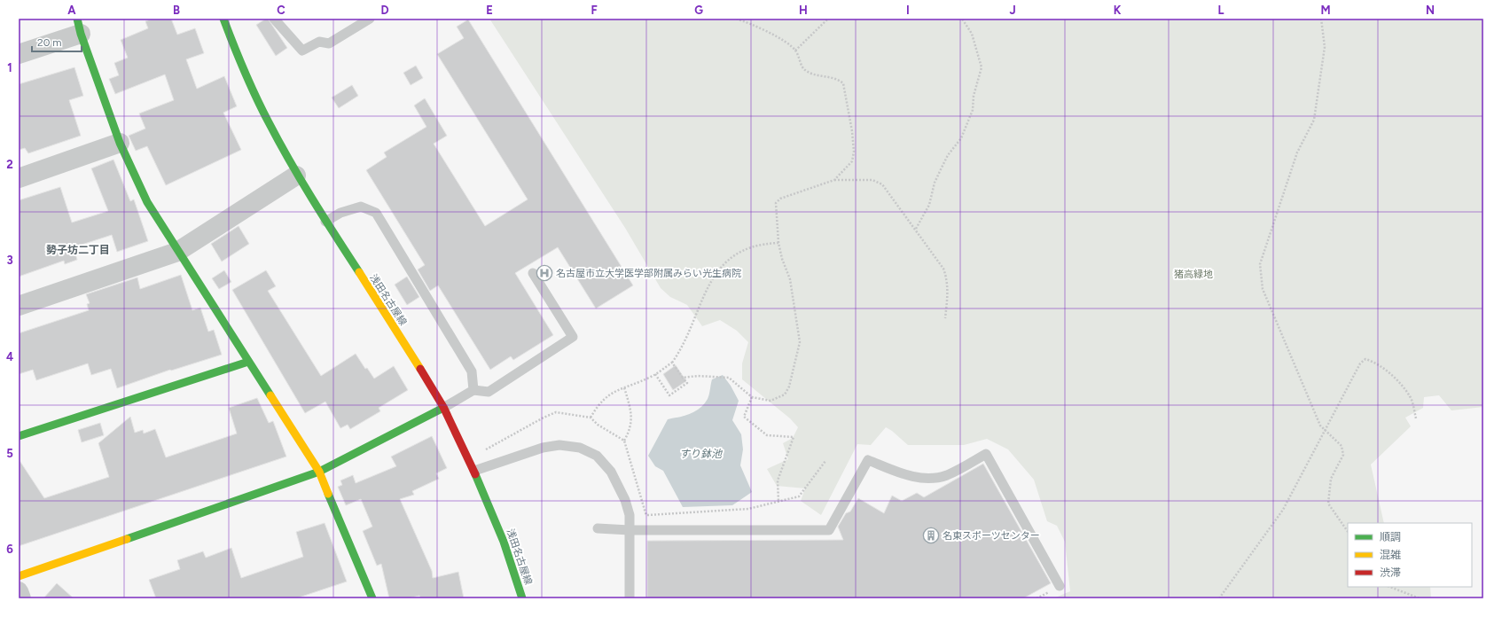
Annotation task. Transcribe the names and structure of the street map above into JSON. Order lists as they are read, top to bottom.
{
  "streets": {
    "street": ["浅田名古屋線"]
  },
  "districts": ["勢子坊二丁目"],
  "water": ["すり鉢池"],
  "parks": ["猪高緑地"],
  "places": {
    "hospital": ["名古屋市立大学医学部附属みらい光生病院"],
    "building": ["名東スポーツセンター"]
  },
  "legend": ["順調", "混雑", "渋滞"],
  "scale_bar": "20 m",
  "grid": {
    "columns": [
      "A",
      "B",
      "C",
      "D",
      "E",
      "F",
      "G",
      "H",
      "I",
      "J",
      "K",
      "L",
      "M",
      "N"
    ],
    "rows": [
      "1",
      "2",
      "3",
      "4",
      "5",
      "6"
    ]
  }
}
